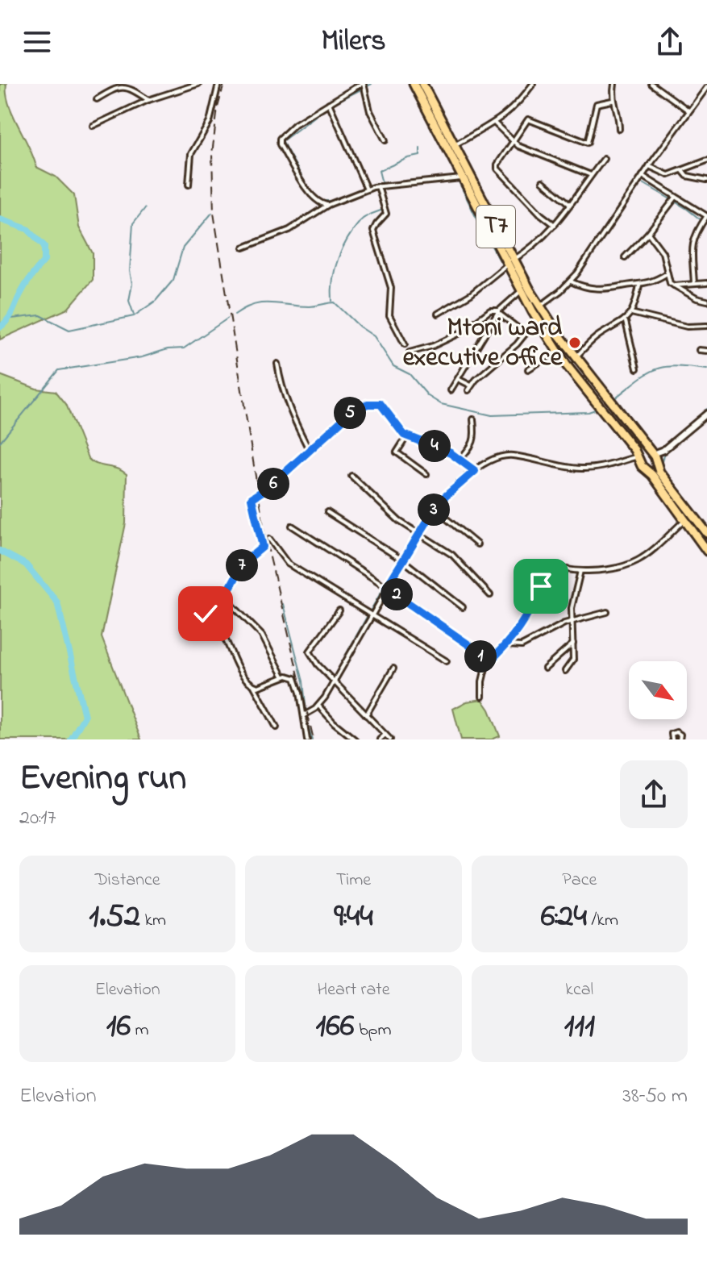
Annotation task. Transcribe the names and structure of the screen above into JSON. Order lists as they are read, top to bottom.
{
  "streets": {
    "highway": ["T7"]
  },
  "places": ["Mtoni ward executive office"],
  "north": "bottom right",
  "page": {
    "header": "Milers",
    "pins": [
      "5",
      "4",
      "6",
      "3",
      "7",
      "2",
      "1"
    ],
    "heading": ["Evening run", "20:17"],
    "stats": [
      ["Distance", "1.52 km"],
      ["Time", "9:44"],
      ["Pace", "6:24 /km"],
      ["Elevation", "16 m"],
      ["Heart rate", "166 bpm"],
      ["kcal", "111"]
    ],
    "chart": ["Elevation", "38–50 m"]
  }
}
